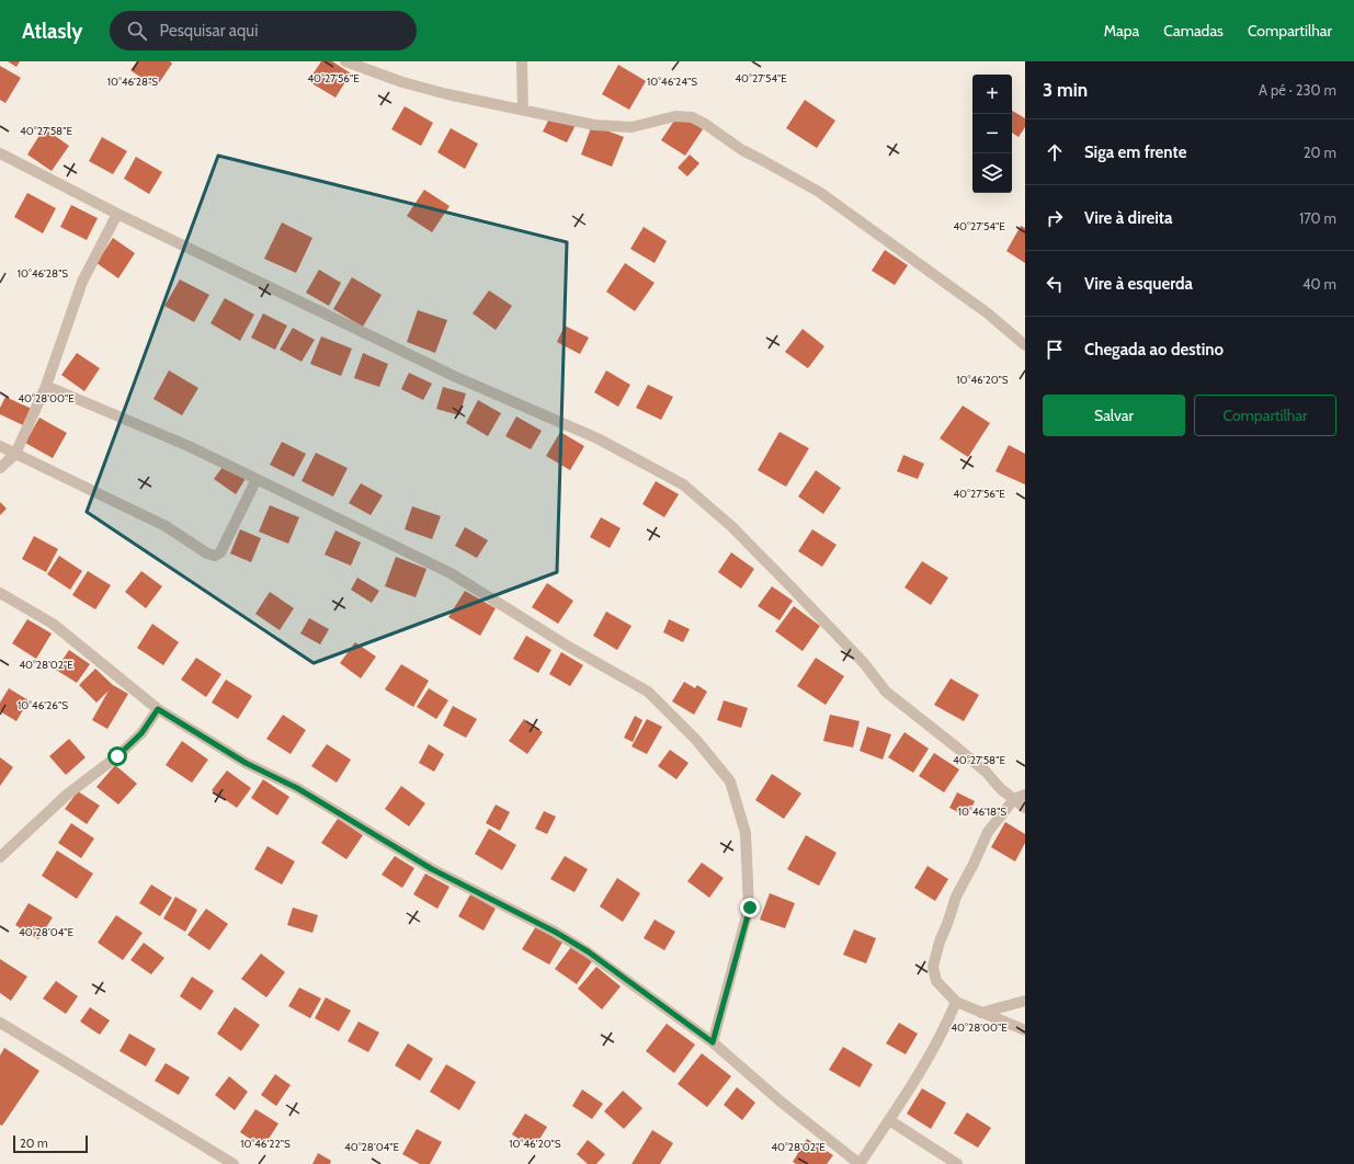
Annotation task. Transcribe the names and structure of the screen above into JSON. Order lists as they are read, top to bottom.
{
  "scale_bar": "20 m",
  "page": {
    "header": "Atlasly",
    "search": "Pesquisar aqui",
    "nav": ["Mapa", "Camadas", "Compartilhar"],
    "heading": ["3 min", "A pé · 230 m"],
    "map_buttons": ["+", "−"],
    "list": [
      ["Siga em frente", "20 m"],
      ["Vire à direita", "170 m"],
      ["Vire à esquerda", "40 m"],
      "Chegada ao destino"
    ],
    "buttons": ["Salvar", "Compartilhar"],
    "scale": "20 m"
  },
  "coordinates": [
    "40°27'56\"E",
    "40°27'54\"E",
    "10°46'28\"S",
    "10°46'24\"S",
    "40°27'58\"E",
    "10°46'20\"S",
    "40°28'00\"E",
    "40°28'02\"E",
    "10°46'26\"S",
    "10°46'18\"S",
    "40°28'04\"E",
    "10°46'22\"S"
  ]
}
